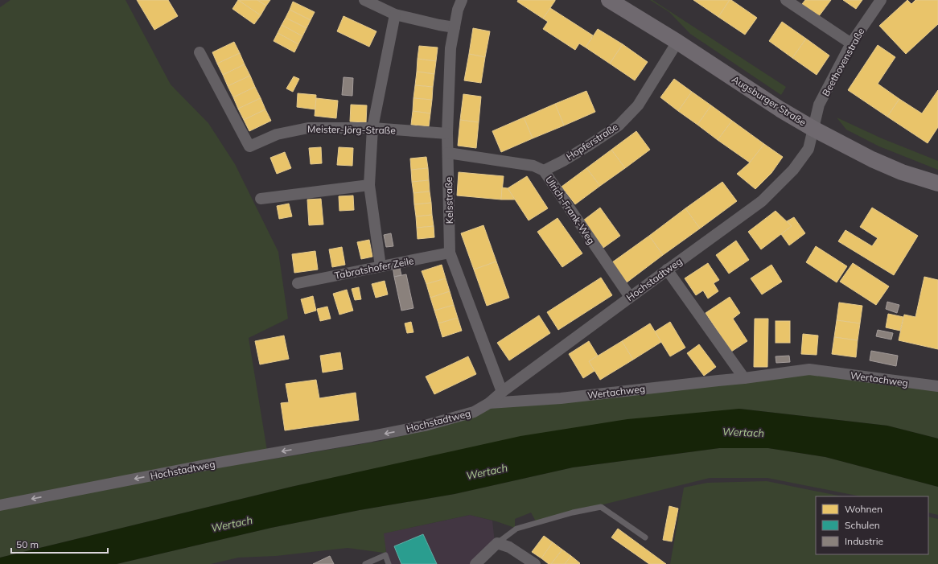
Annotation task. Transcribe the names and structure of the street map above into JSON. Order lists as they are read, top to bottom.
{
  "streets": {
    "main road": ["Augsburger Straße"],
    "street": [
      "Beethovenstraße",
      "Meister-Jörg-Straße",
      "Hopferstraße",
      "Kelsstraße",
      "Ulrich-Frank-Weg",
      "Tabratshofer Zeile",
      "Hochstadtweg",
      "Wertachweg"
    ]
  },
  "crossings": [
    ["Beethovenstraße", "Augsburger Straße"],
    ["Beethovenstraße", "Hochstadtweg"],
    ["Augsburger Straße", "Hopferstraße"],
    ["Augsburger Straße", "Hochstadtweg"],
    ["Meister-Jörg-Straße", "Kelsstraße"],
    ["Hopferstraße", "Ulrich-Frank-Weg"],
    ["Kelsstraße", "Ulrich-Frank-Weg"],
    ["Kelsstraße", "Tabratshofer Zeile"],
    ["Kelsstraße", "Hochstadtweg"],
    ["Ulrich-Frank-Weg", "Hochstadtweg"],
    ["Hochstadtweg", "Wertachweg"]
  ],
  "one_way": ["Hochstadtweg"],
  "water": ["Wertach"],
  "legend": ["Wohnen", "Schulen", "Industrie"],
  "scale_bar": "50 m"
}
